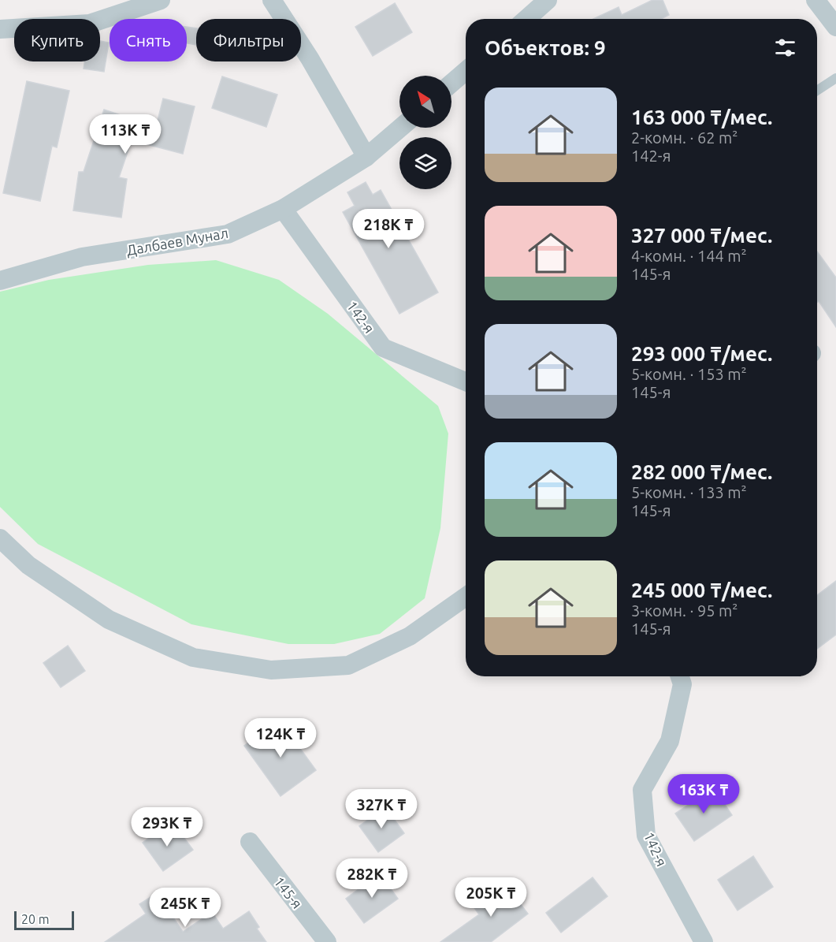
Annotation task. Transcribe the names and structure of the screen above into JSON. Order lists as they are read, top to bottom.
{
  "streets": {
    "street": ["Далбаев Мунал", "142-я", "145-я"]
  },
  "crossings": [
    ["Далбаев Мунал", "142-я"]
  ],
  "scale_bar": "20 m",
  "north": "top left",
  "page": {
    "chip": ["Купить", "Снять", "Фильтры"],
    "heading": "Объектов: 9",
    "list": [
      {
        "name": "163 000 ₸/мес.",
        "note": "2-комн. · 62 m² · 142-я"
      },
      {
        "name": "327 000 ₸/мес.",
        "note": "4-комн. · 144 m² · 145-я"
      },
      {
        "name": "293 000 ₸/мес.",
        "note": "5-комн. · 153 m² · 145-я"
      },
      {
        "name": "282 000 ₸/мес.",
        "note": "5-комн. · 133 m² · 145-я"
      },
      {
        "name": "245 000 ₸/мес.",
        "note": "3-комн. · 95 m² · 145-я"
      }
    ],
    "price": [
      "113K ₸",
      "218K ₸",
      "124K ₸",
      "163K ₸",
      "327K ₸",
      "293K ₸",
      "282K ₸",
      "205K ₸",
      "245K ₸"
    ],
    "scale": "20 m"
  }
}
